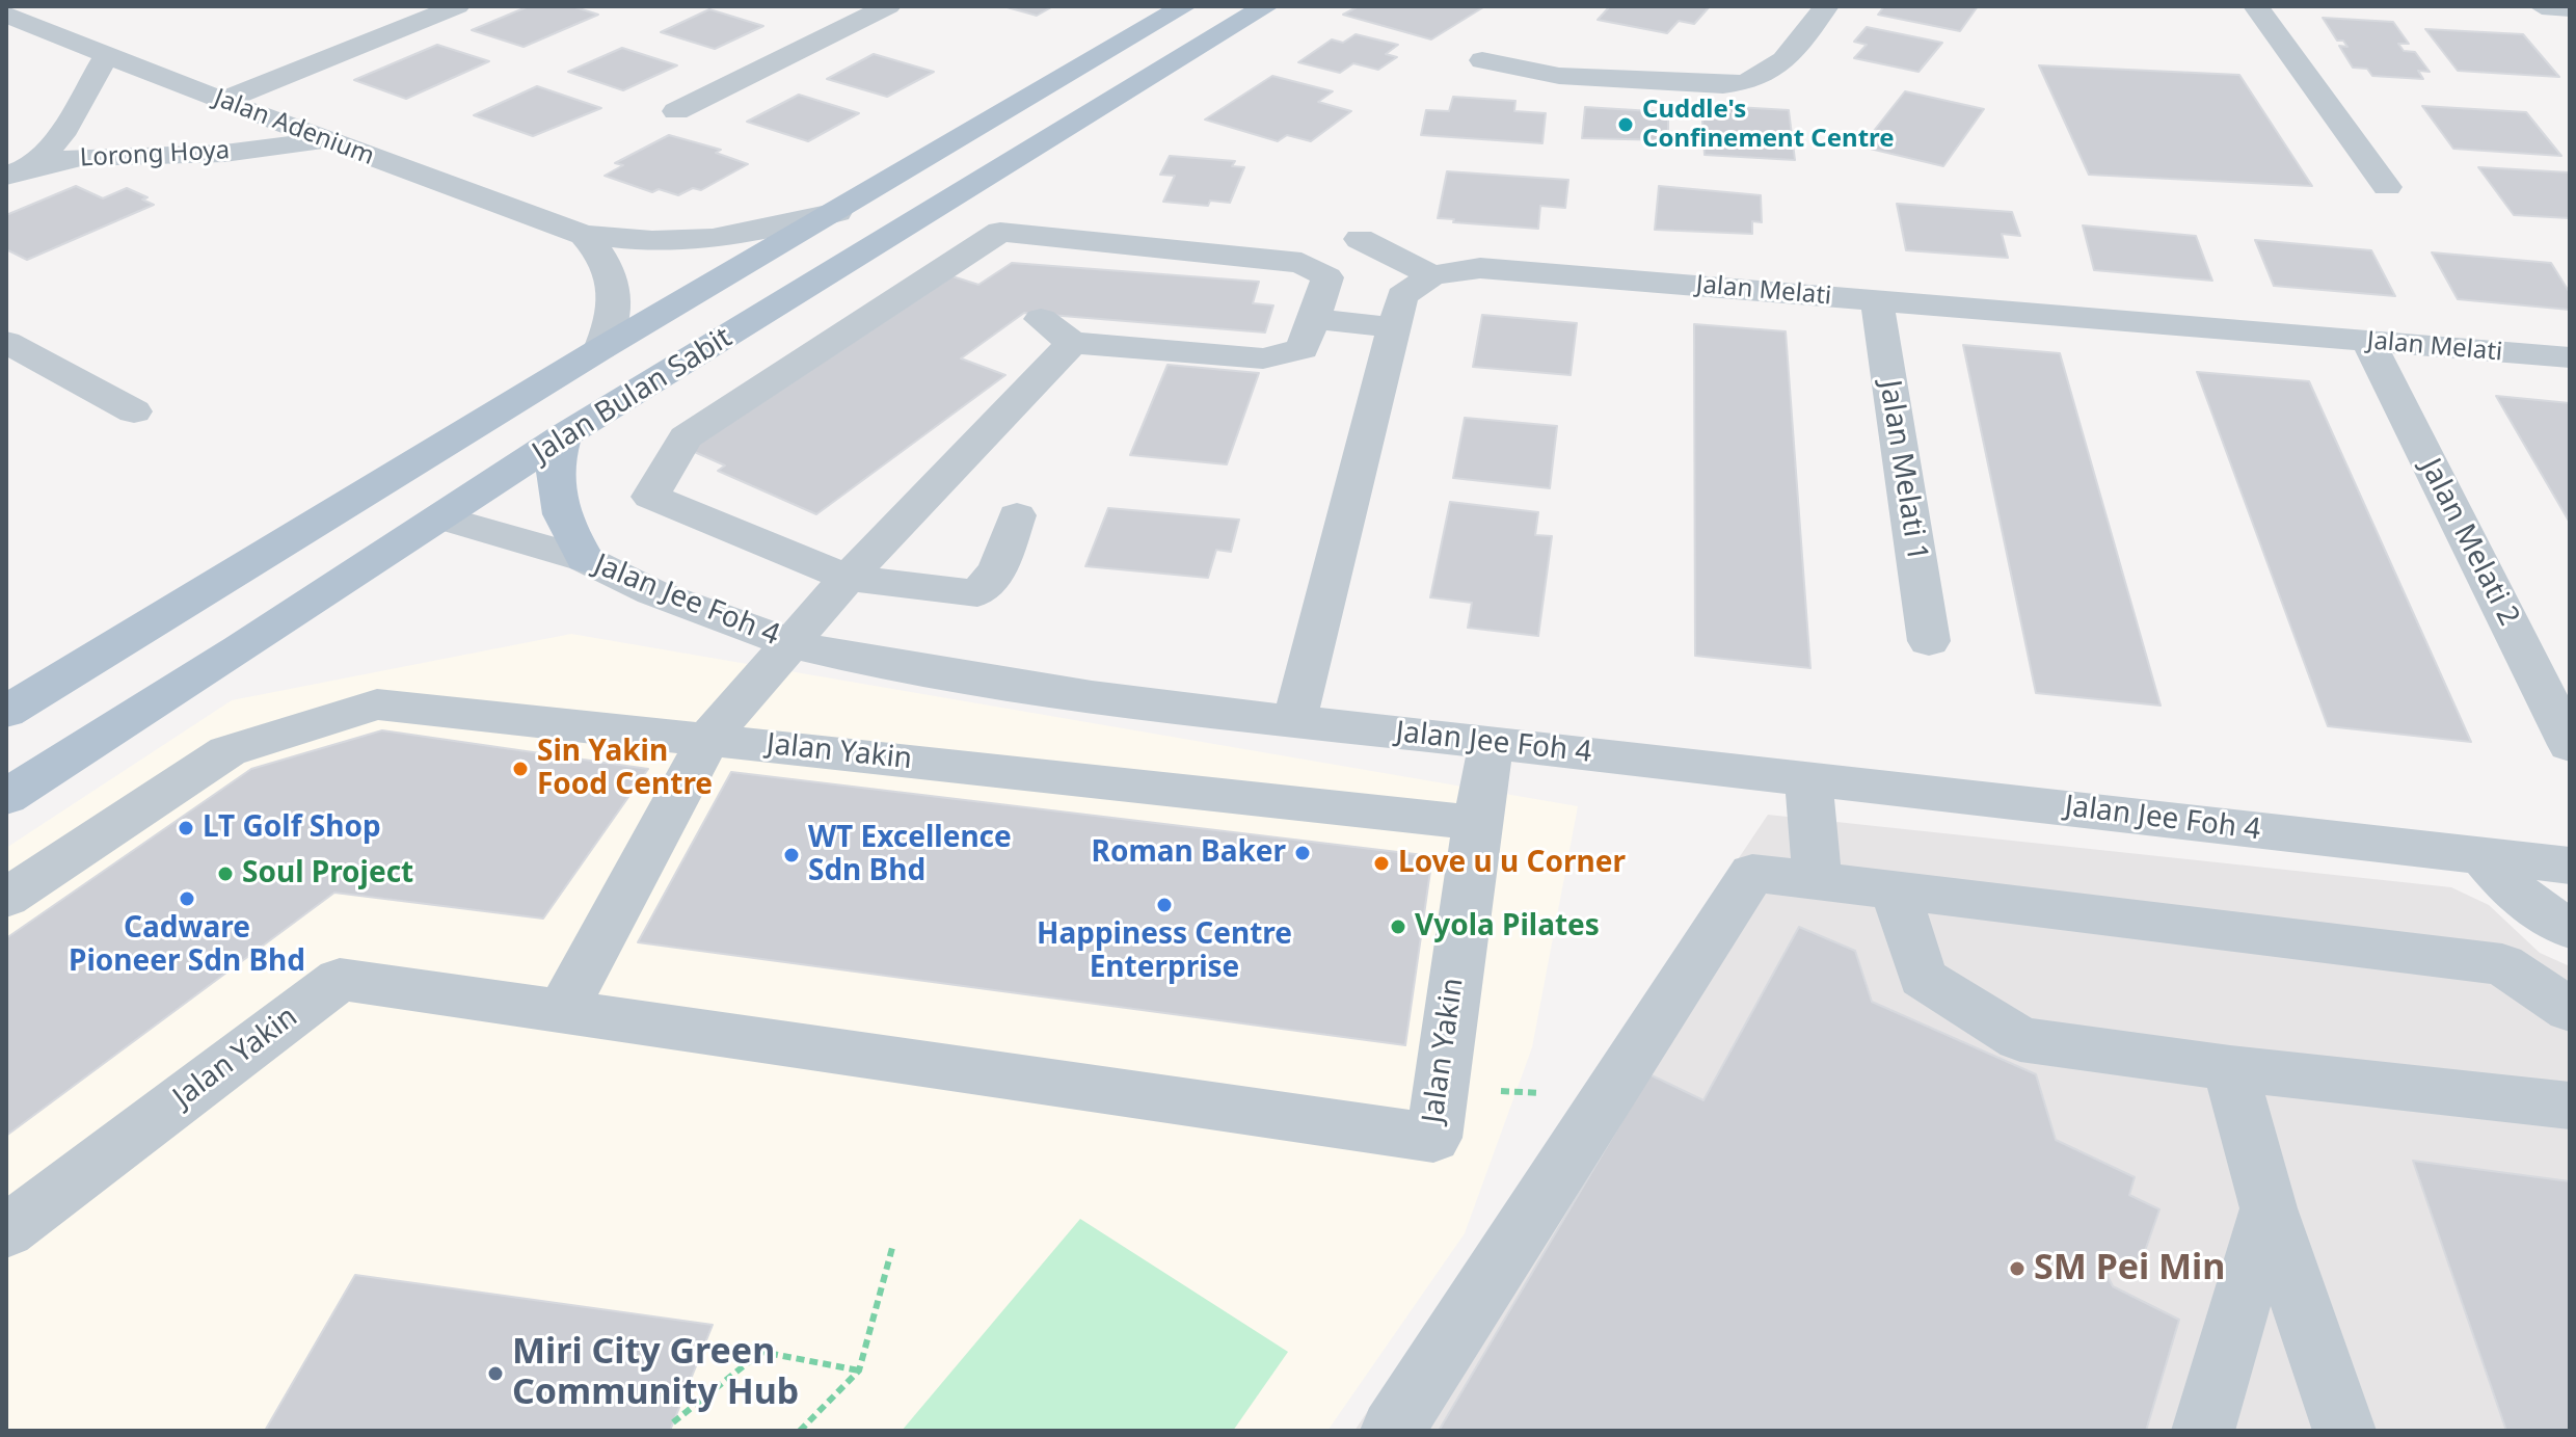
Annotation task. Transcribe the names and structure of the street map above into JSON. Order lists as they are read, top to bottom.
{
  "streets": {
    "main road": ["Jalan Bulan Sabit"],
    "street": [
      "Jalan Adenium",
      "Lorong Hoya",
      "Jalan Melati",
      "Jalan Melati 1",
      "Jalan Melati 2",
      "Jalan Jee Foh 4",
      "Jalan Yakin"
    ]
  },
  "crossings": [
    ["Jalan Adenium", "Lorong Hoya"],
    ["Jalan Adenium", "Jalan Bulan Sabit"],
    ["Jalan Melati", "Jalan Melati 1"],
    ["Jalan Melati", "Jalan Melati 2"],
    ["Jalan Bulan Sabit", "Jalan Jee Foh 4"]
  ],
  "places": [
    "Cuddle's Confinement Centre",
    "Sin Yakin Food Centre",
    "LT Golf Shop",
    "Roman Baker",
    "WT Excellence Sdn Bhd",
    "Love u u Corner",
    "Soul Project",
    "Cadware Pioneer Sdn Bhd",
    "Happiness Centre Enterprise",
    "Vyola Pilates",
    "SM Pei Min",
    "Miri City Green Community Hub"
  ]
}
